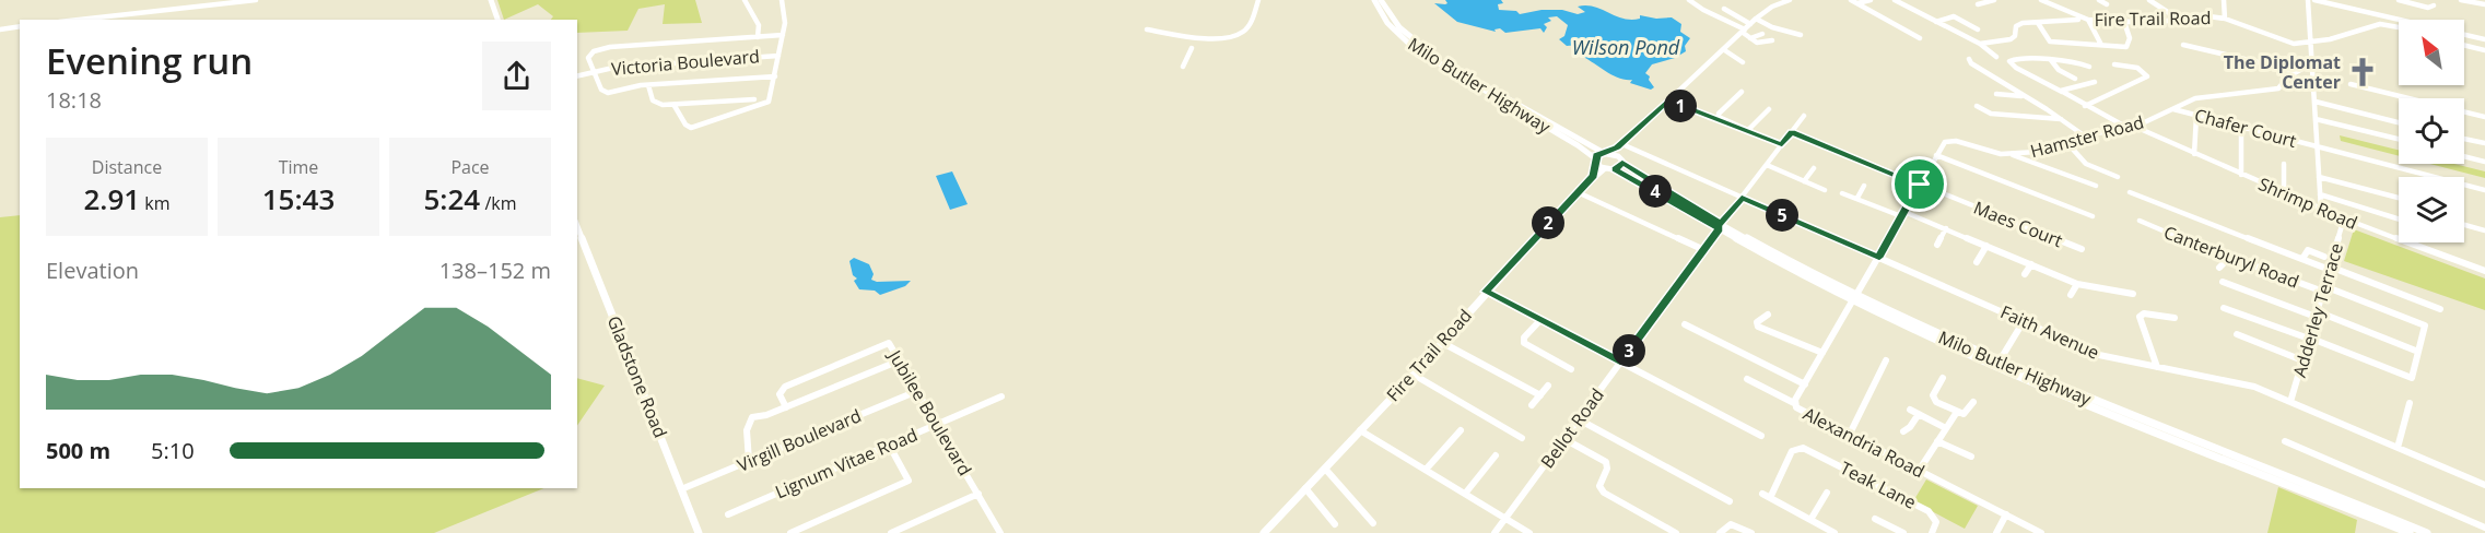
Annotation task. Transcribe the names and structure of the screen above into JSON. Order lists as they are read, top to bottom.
{
  "streets": {
    "main road": ["Fire Trail Road", "Milo Butler Highway", "Gladstone Road"],
    "street": [
      "Victoria Boulevard",
      "Chafer Court",
      "Hamster Road",
      "Shrimp Road",
      "Maes Court",
      "Canterburyl Road",
      "Adderley Terrace",
      "Faith Avenue",
      "Jubilee Boulevard",
      "Bellot Road",
      "Virgill Boulevard",
      "Alexandria Road",
      "Lignum Vitae Road",
      "Teak Lane"
    ]
  },
  "crossings": [
    ["Fire Trail Road", "Milo Butler Highway"],
    ["Milo Butler Highway", "Bellot Road"],
    ["Milo Butler Highway", "Alexandria Road"],
    ["Chafer Court", "Hamster Road"],
    ["Hamster Road", "Shrimp Road"],
    ["Shrimp Road", "Adderley Terrace"],
    ["Maes Court", "Bellot Road"],
    ["Canterburyl Road", "Adderley Terrace"],
    ["Adderley Terrace", "Faith Avenue"],
    ["Faith Avenue", "Bellot Road"],
    ["Gladstone Road", "Virgill Boulevard"],
    ["Jubilee Boulevard", "Virgill Boulevard"],
    ["Jubilee Boulevard", "Lignum Vitae Road"]
  ],
  "water": ["Wilson Pond"],
  "places": {
    "church": ["The Diplomat Center"]
  },
  "north": "top left",
  "page": {
    "heading": ["Evening run", "18:18"],
    "pins": [
      "1",
      "4",
      "5",
      "2",
      "3"
    ],
    "stats": [
      ["Distance", "2.91 km"],
      ["Time", "15:43"],
      ["Pace", "5:24 /km"]
    ],
    "chart": ["Elevation", "138–152 m"],
    "list": [
      {
        "name": "500 m",
        "note": "5:10"
      }
    ]
  }
}
